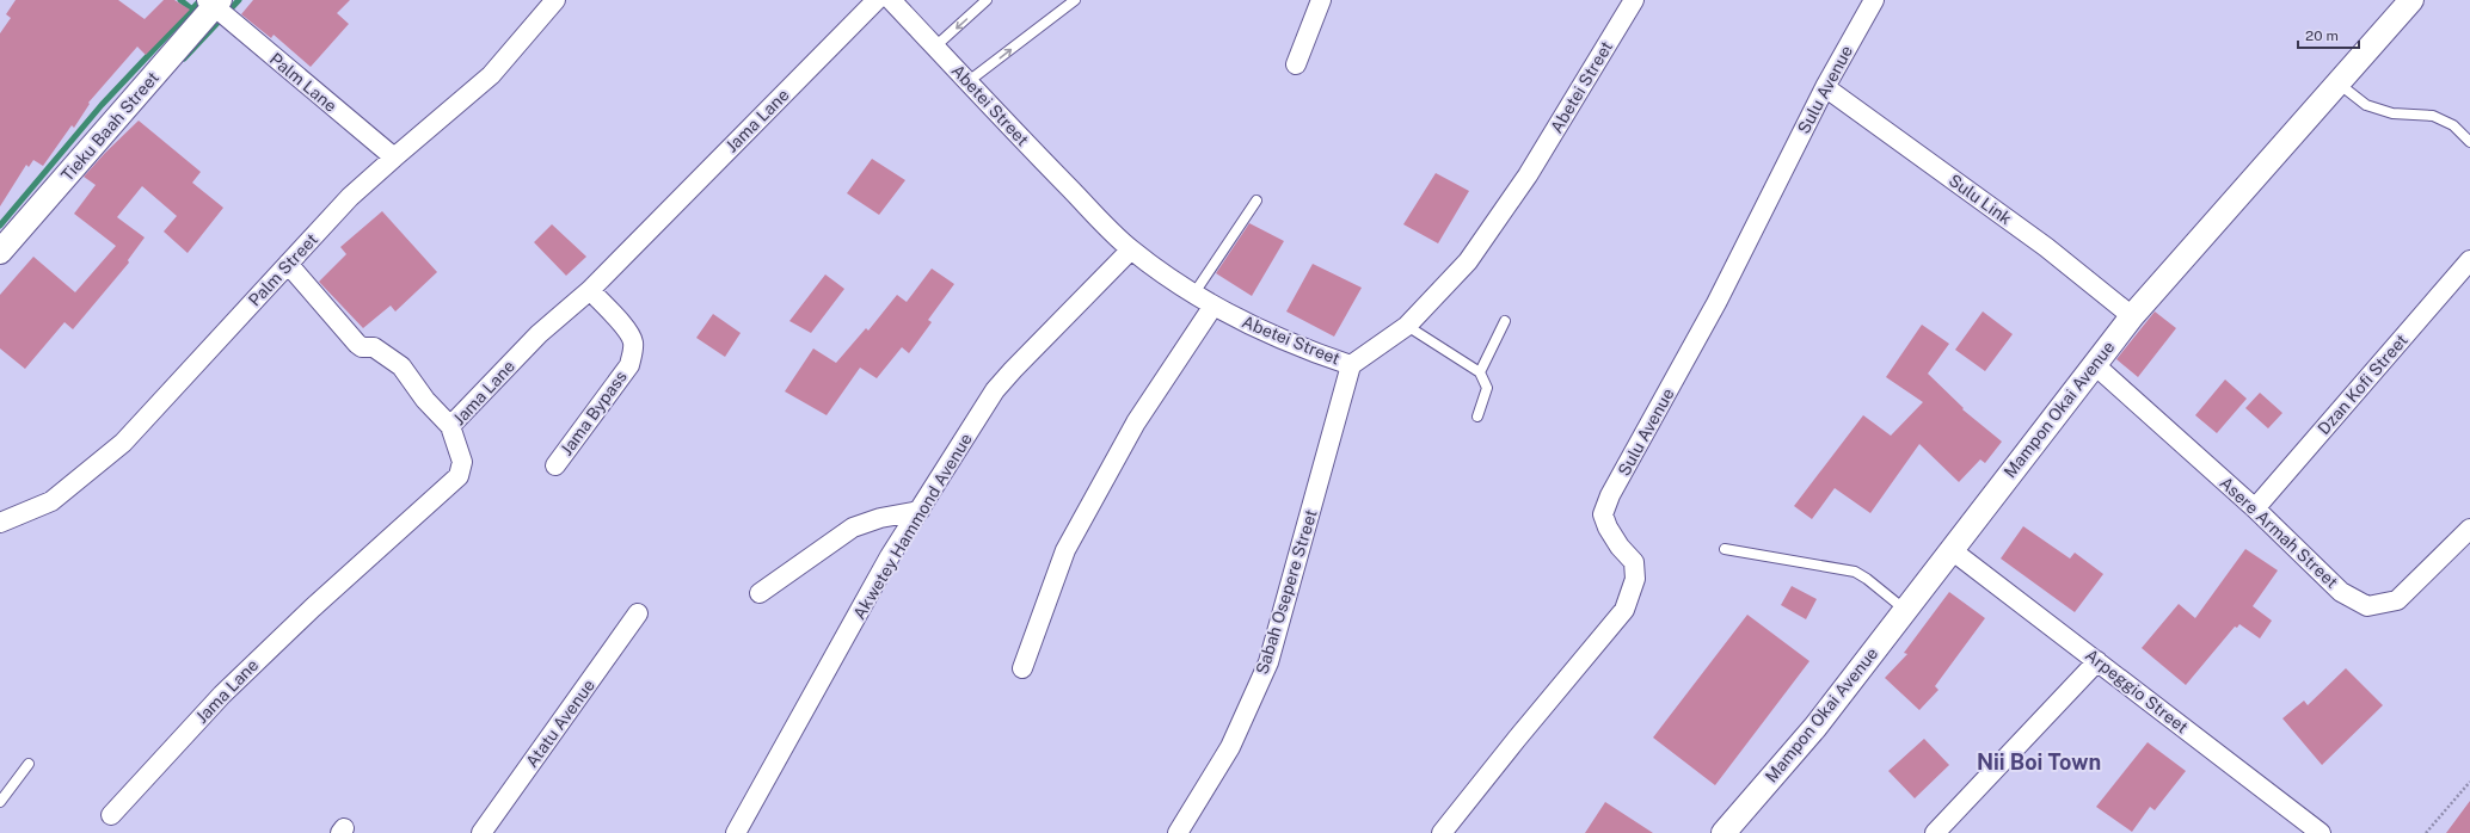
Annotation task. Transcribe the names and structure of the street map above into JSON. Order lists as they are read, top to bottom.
{
  "streets": {
    "street": [
      "Palm Lane",
      "Abetei Street",
      "Sulu Avenue",
      "Jama Lane",
      "Tieku Baah Street",
      "Sulu Link",
      "Palm Street",
      "Dzan Kofi Street",
      "Mampon Okai Avenue",
      "Jama Bypass",
      "Akwetey Hammond Avenue",
      "Asere Armah Street",
      "Sabah Osepere Street",
      "Arpeggio Street",
      "Atatu Avenue"
    ]
  },
  "crossings": [
    ["Palm Lane", "Tieku Baah Street"],
    ["Palm Lane", "Palm Street"],
    ["Abetei Street", "Akwetey Hammond Avenue"],
    ["Abetei Street", "Sabah Osepere Street"],
    ["Sulu Avenue", "Sulu Link"],
    ["Jama Lane", "Jama Bypass"],
    ["Sulu Link", "Mampon Okai Avenue"],
    ["Dzan Kofi Street", "Asere Armah Street"],
    ["Mampon Okai Avenue", "Asere Armah Street"],
    ["Mampon Okai Avenue", "Arpeggio Street"]
  ],
  "districts": ["Nii Boi Town"],
  "scale_bar": "20 m"
}
